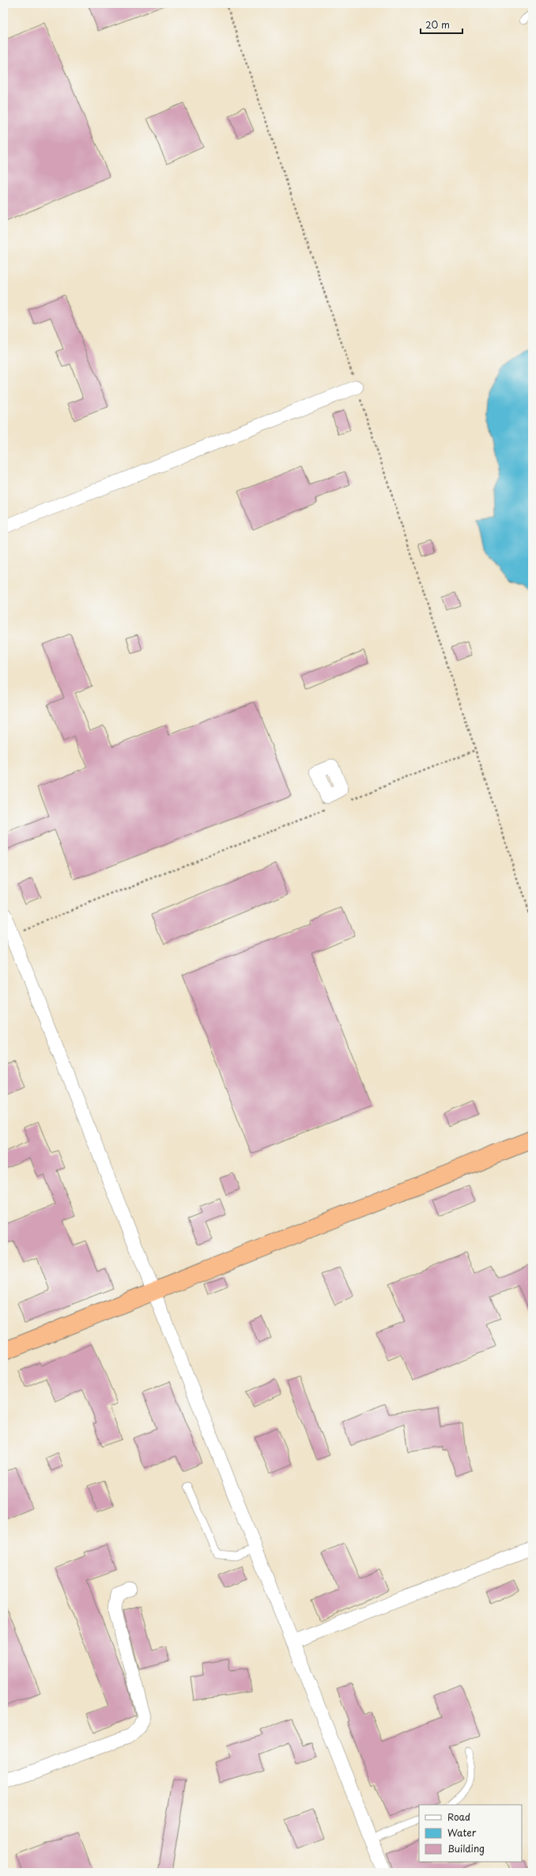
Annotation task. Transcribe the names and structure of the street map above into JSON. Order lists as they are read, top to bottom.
{
  "legend": ["Road", "Water", "Building"],
  "scale_bar": "20 m"
}
